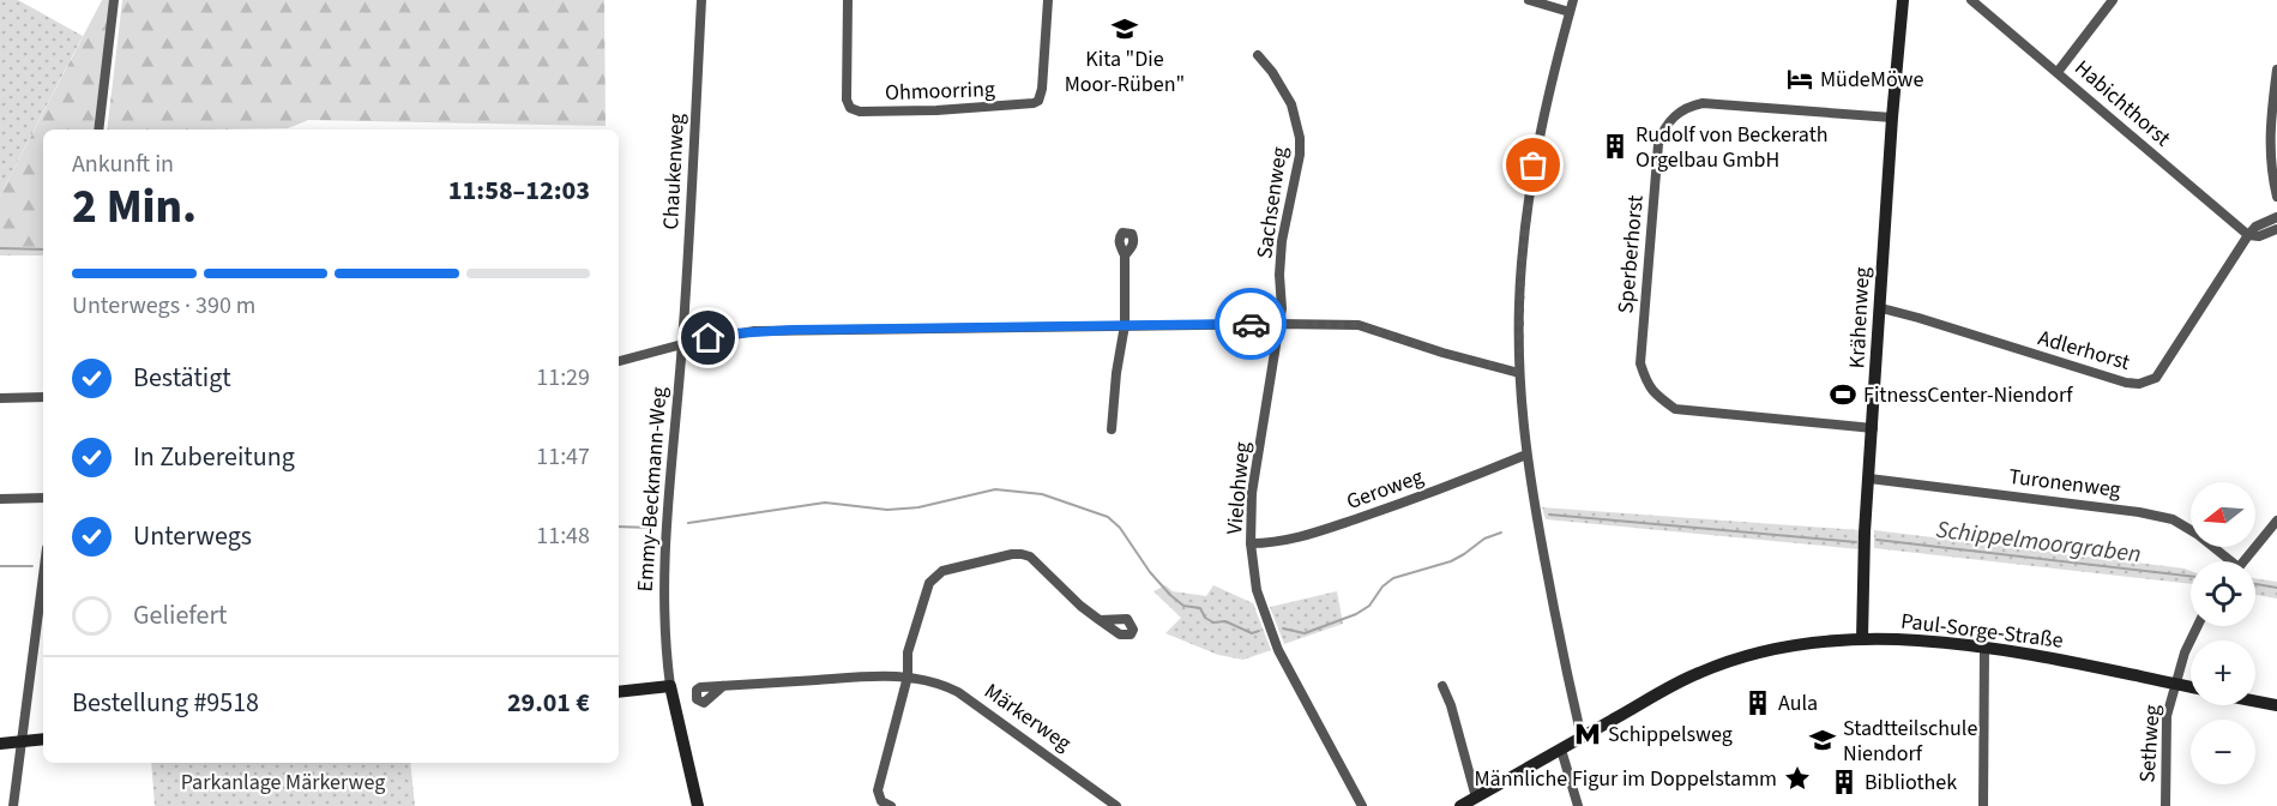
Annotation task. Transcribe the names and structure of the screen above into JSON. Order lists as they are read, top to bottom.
{
  "streets": {
    "street": [
      "Ohmoorring",
      "Habichthorst",
      "Chaukenweg",
      "Sachsenweg",
      "Sperberhorst",
      "Krähenweg",
      "Adlerhorst",
      "Turonenweg",
      "Vielohweg",
      "Emmy-Beckmann-Weg",
      "Geroweg",
      "Paul-Sorge-Straße",
      "Märkerweg",
      "Sethweg"
    ]
  },
  "crossings": [
    ["Habichthorst", "Adlerhorst"],
    ["Chaukenweg", "Emmy-Beckmann-Weg"],
    ["Sachsenweg", "Vielohweg"],
    ["Sperberhorst", "Krähenweg"],
    ["Krähenweg", "Adlerhorst"],
    ["Krähenweg", "Turonenweg"],
    ["Krähenweg", "Paul-Sorge-Straße"],
    ["Vielohweg", "Geroweg"],
    ["Paul-Sorge-Straße", "Sethweg"]
  ],
  "water": ["Schippelmoorgraben"],
  "parks": ["Parkanlage Märkerweg"],
  "places": {
    "school or university": ["Kita \"Die Moor-Rüben\"", "Stadtteilschule Niendorf"],
    "hotel": ["MüdeMöwe"],
    "building": ["Rudolf von Beckerath Orgelbau GmbH", "Aula", "Bibliothek"],
    "sports": ["FitnessCenter-Niendorf"],
    "metro station": ["Schippelsweg"],
    "place": ["Männliche Figur im Doppelstamm"]
  },
  "north": "left",
  "page": {
    "heading": ["2 Min.", "Ankunft in", "11:58–12:03"],
    "panel": ["Bestellung #9518", "29.01 €"],
    "bar": "Unterwegs · 390 m",
    "list": [
      ["Bestätigt", "11:29"],
      ["In Zubereitung", "11:47"],
      ["Unterwegs", "11:48"],
      "Geliefert"
    ],
    "map_buttons": ["+", "−"]
  }
}
